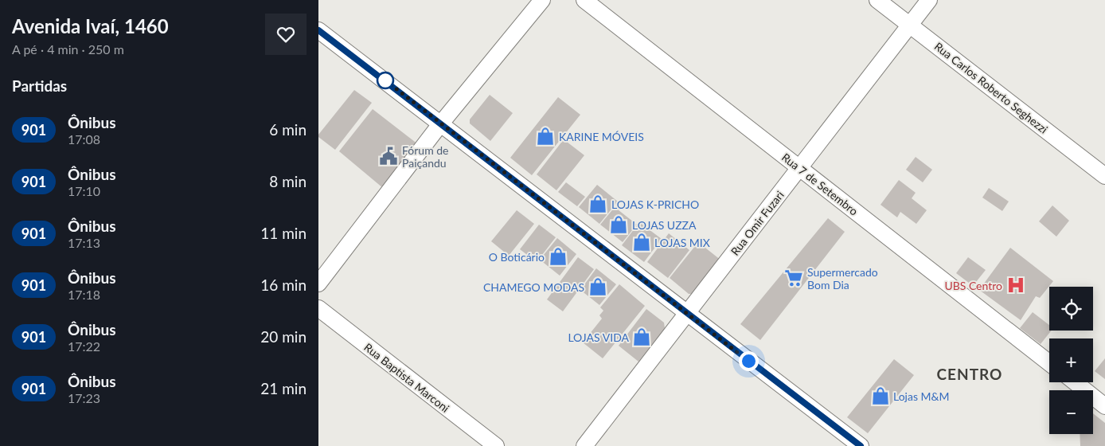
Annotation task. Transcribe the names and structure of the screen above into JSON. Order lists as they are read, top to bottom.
{
  "streets": {
    "street": [
      "Rua Carlos Roberto Seghezzi",
      "Rua 7 de Setembro",
      "Rua Omir Fuzari",
      "Rua Baptista Marconi"
    ]
  },
  "crossings": [
    ["Rua Carlos Roberto Seghezzi", "Rua Omir Fuzari"],
    ["Rua 7 de Setembro", "Rua Omir Fuzari"]
  ],
  "districts": ["CENTRO"],
  "places": {
    "shop": [
      "KARINE MÓVEIS",
      "LOJAS K-PRICHO",
      "LOJAS UZZA",
      "LOJAS MIX",
      "O Boticário",
      "CHAMEGO MODAS",
      "LOJAS VIDA",
      "Lojas M&M"
    ],
    "public building": ["Fórum de Paiçandu"],
    "supermarket": ["Supermercado Bom Dia"],
    "hospital": ["UBS Centro"]
  },
  "lines": ["bus line 901"],
  "page": {
    "heading": [
      ["Avenida Ivaí, 1460", "A pé · 4 min · 250 m"],
      "Partidas"
    ],
    "list": [
      {
        "mark": "901",
        "name": "Ônibus",
        "note": "17:08",
        "value": "6 min"
      },
      {
        "mark": "901",
        "name": "Ônibus",
        "note": "17:10",
        "value": "8 min"
      },
      {
        "mark": "901",
        "name": "Ônibus",
        "note": "17:13",
        "value": "11 min"
      },
      {
        "mark": "901",
        "name": "Ônibus",
        "note": "17:18",
        "value": "16 min"
      },
      {
        "mark": "901",
        "name": "Ônibus",
        "note": "17:22",
        "value": "20 min"
      },
      {
        "mark": "901",
        "name": "Ônibus",
        "note": "17:23",
        "value": "21 min"
      }
    ],
    "map_buttons": ["+", "−"]
  }
}
